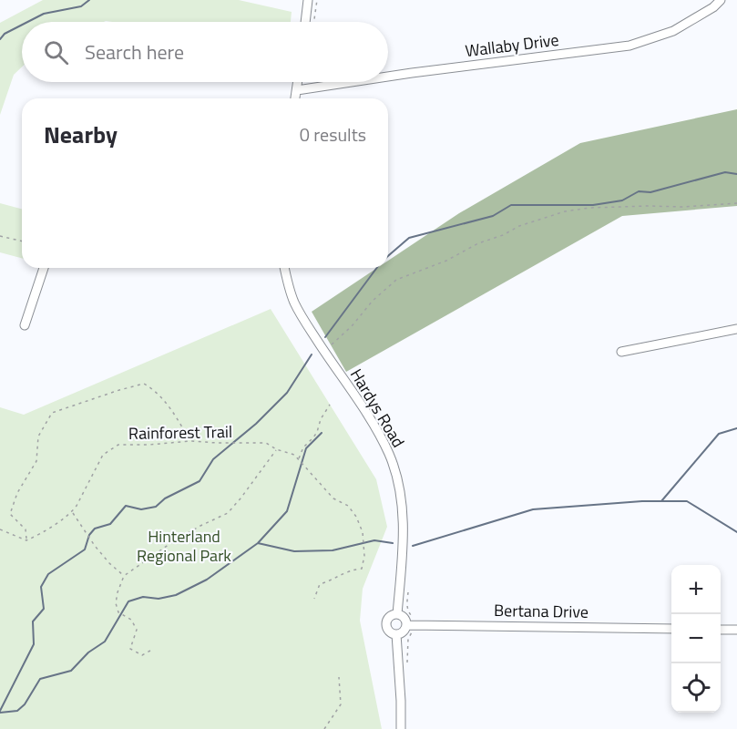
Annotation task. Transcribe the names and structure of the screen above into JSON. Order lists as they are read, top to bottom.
{
  "streets": {
    "street": ["Wallaby Drive", "Hardys Road", "Bertana Drive"],
    "path": ["Rainforest Trail"]
  },
  "crossings": [
    ["Hardys Road", "Bertana Drive"]
  ],
  "parks": ["Hinterland Regional Park"],
  "page": {
    "search": "Search here",
    "heading": ["Nearby", "0 results"],
    "map_buttons": ["+", "−"]
  }
}
